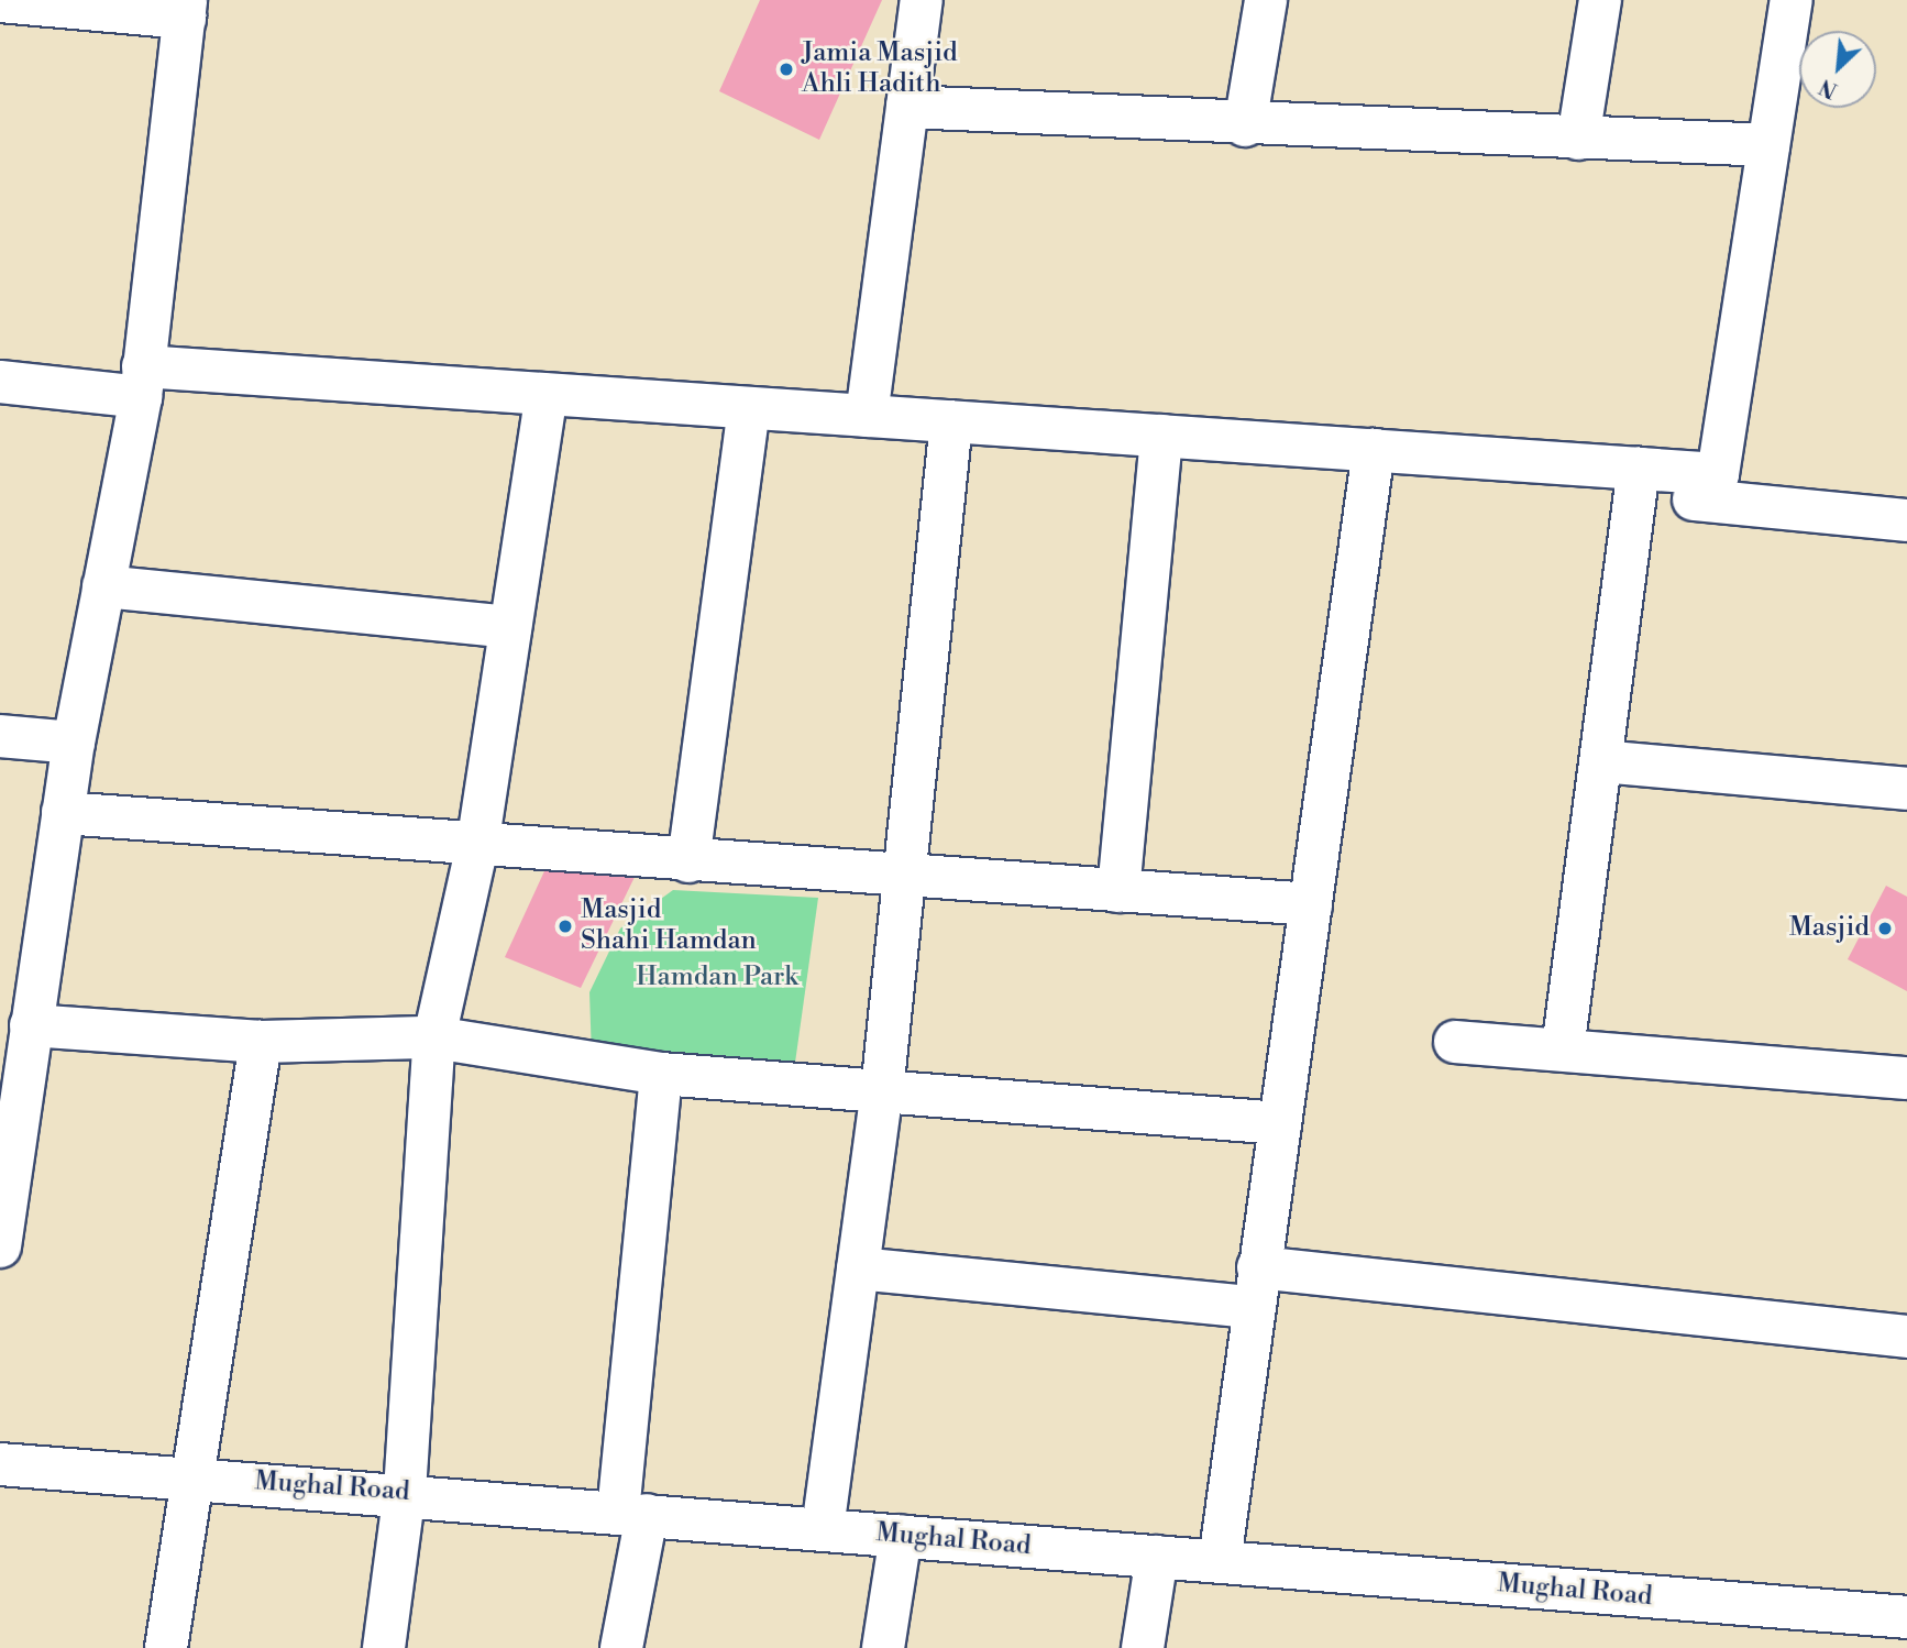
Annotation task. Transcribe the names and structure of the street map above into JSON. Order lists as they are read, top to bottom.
{
  "streets": {
    "street": ["Mughal Road"]
  },
  "parks": ["Hamdan Park"],
  "places": ["Jamia Masjid Ahli Hadith", "Masjid Shahi Hamdan", "Masjid"],
  "north": "bottom left"
}
